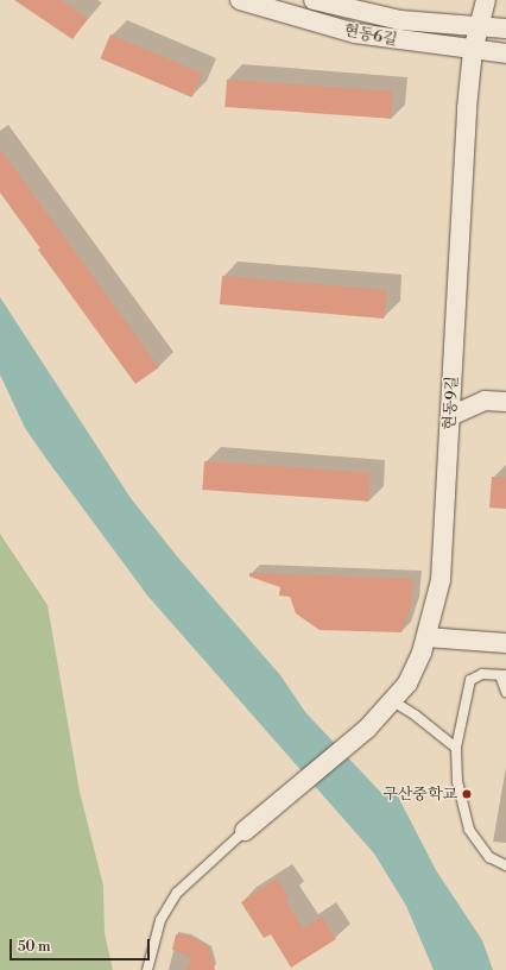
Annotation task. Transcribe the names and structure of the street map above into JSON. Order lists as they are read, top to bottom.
{
  "streets": {
    "street": ["현동6길", "현동9길"]
  },
  "crossings": [
    ["현동6길", "현동9길"]
  ],
  "places": ["구산중학교"],
  "scale_bar": "50 m"
}
